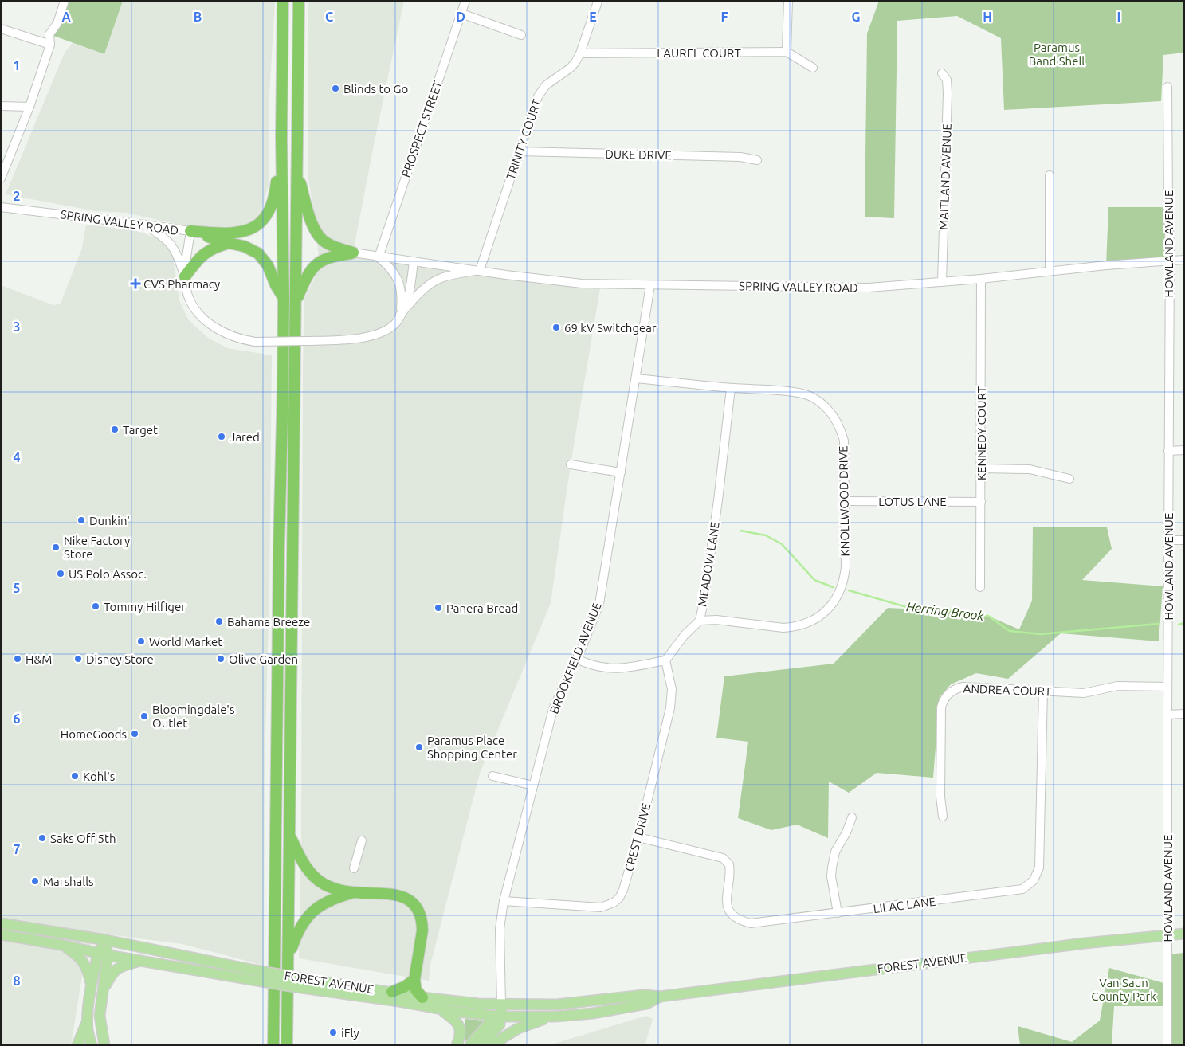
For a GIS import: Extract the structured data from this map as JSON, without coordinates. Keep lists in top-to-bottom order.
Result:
{
  "streets": {
    "main road": ["FOREST AVENUE"],
    "street": [
      "LAUREL COURT",
      "PROSPECT STREET",
      "TRINITY COURT",
      "DUKE DRIVE",
      "MAITLAND AVENUE",
      "SPRING VALLEY ROAD",
      "HOWLAND AVENUE",
      "KENNEDY COURT",
      "KNOLLWOOD DRIVE",
      "LOTUS LANE",
      "MEADOW LANE",
      "BROOKFIELD AVENUE",
      "ANDREA COURT",
      "CREST DRIVE",
      "LILAC LANE"
    ]
  },
  "crossings": [
    ["LAUREL COURT", "TRINITY COURT"],
    ["PROSPECT STREET", "SPRING VALLEY ROAD"],
    ["TRINITY COURT", "DUKE DRIVE"],
    ["TRINITY COURT", "SPRING VALLEY ROAD"],
    ["MAITLAND AVENUE", "SPRING VALLEY ROAD"],
    ["SPRING VALLEY ROAD", "HOWLAND AVENUE"],
    ["SPRING VALLEY ROAD", "KENNEDY COURT"],
    ["SPRING VALLEY ROAD", "BROOKFIELD AVENUE"],
    ["HOWLAND AVENUE", "ANDREA COURT"],
    ["HOWLAND AVENUE", "FOREST AVENUE"],
    ["KENNEDY COURT", "LOTUS LANE"],
    ["KNOLLWOOD DRIVE", "LOTUS LANE"],
    ["KNOLLWOOD DRIVE", "MEADOW LANE"],
    ["KNOLLWOOD DRIVE", "BROOKFIELD AVENUE"],
    ["MEADOW LANE", "CREST DRIVE"],
    ["BROOKFIELD AVENUE", "CREST DRIVE"],
    ["BROOKFIELD AVENUE", "FOREST AVENUE"],
    ["ANDREA COURT", "LILAC LANE"],
    ["CREST DRIVE", "LILAC LANE"]
  ],
  "water": ["Herring Brook"],
  "parks": ["Paramus Band Shell", "Van Saun County Park"],
  "places": {
    "other": [
      "Blinds to Go",
      "69 kV Switchgear",
      "Target",
      "Jared",
      "Dunkin'",
      "Nike Factory Store",
      "US Polo Assoc.",
      "Tommy Hilfiger",
      "Panera Bread",
      "Bahama Breeze",
      "World Market",
      "H&M",
      "Disney Store",
      "Olive Garden",
      "Bloomingdale's Outlet",
      "HomeGoods",
      "Paramus Place Shopping Center",
      "Kohl's",
      "Saks Off 5th",
      "Marshalls",
      "iFly"
    ],
    "health": ["CVS Pharmacy"]
  },
  "grid": {
    "columns": [
      "A",
      "B",
      "C",
      "D",
      "E",
      "F",
      "G",
      "H",
      "I"
    ],
    "rows": [
      "1",
      "2",
      "3",
      "4",
      "5",
      "6",
      "7",
      "8"
    ]
  }
}
